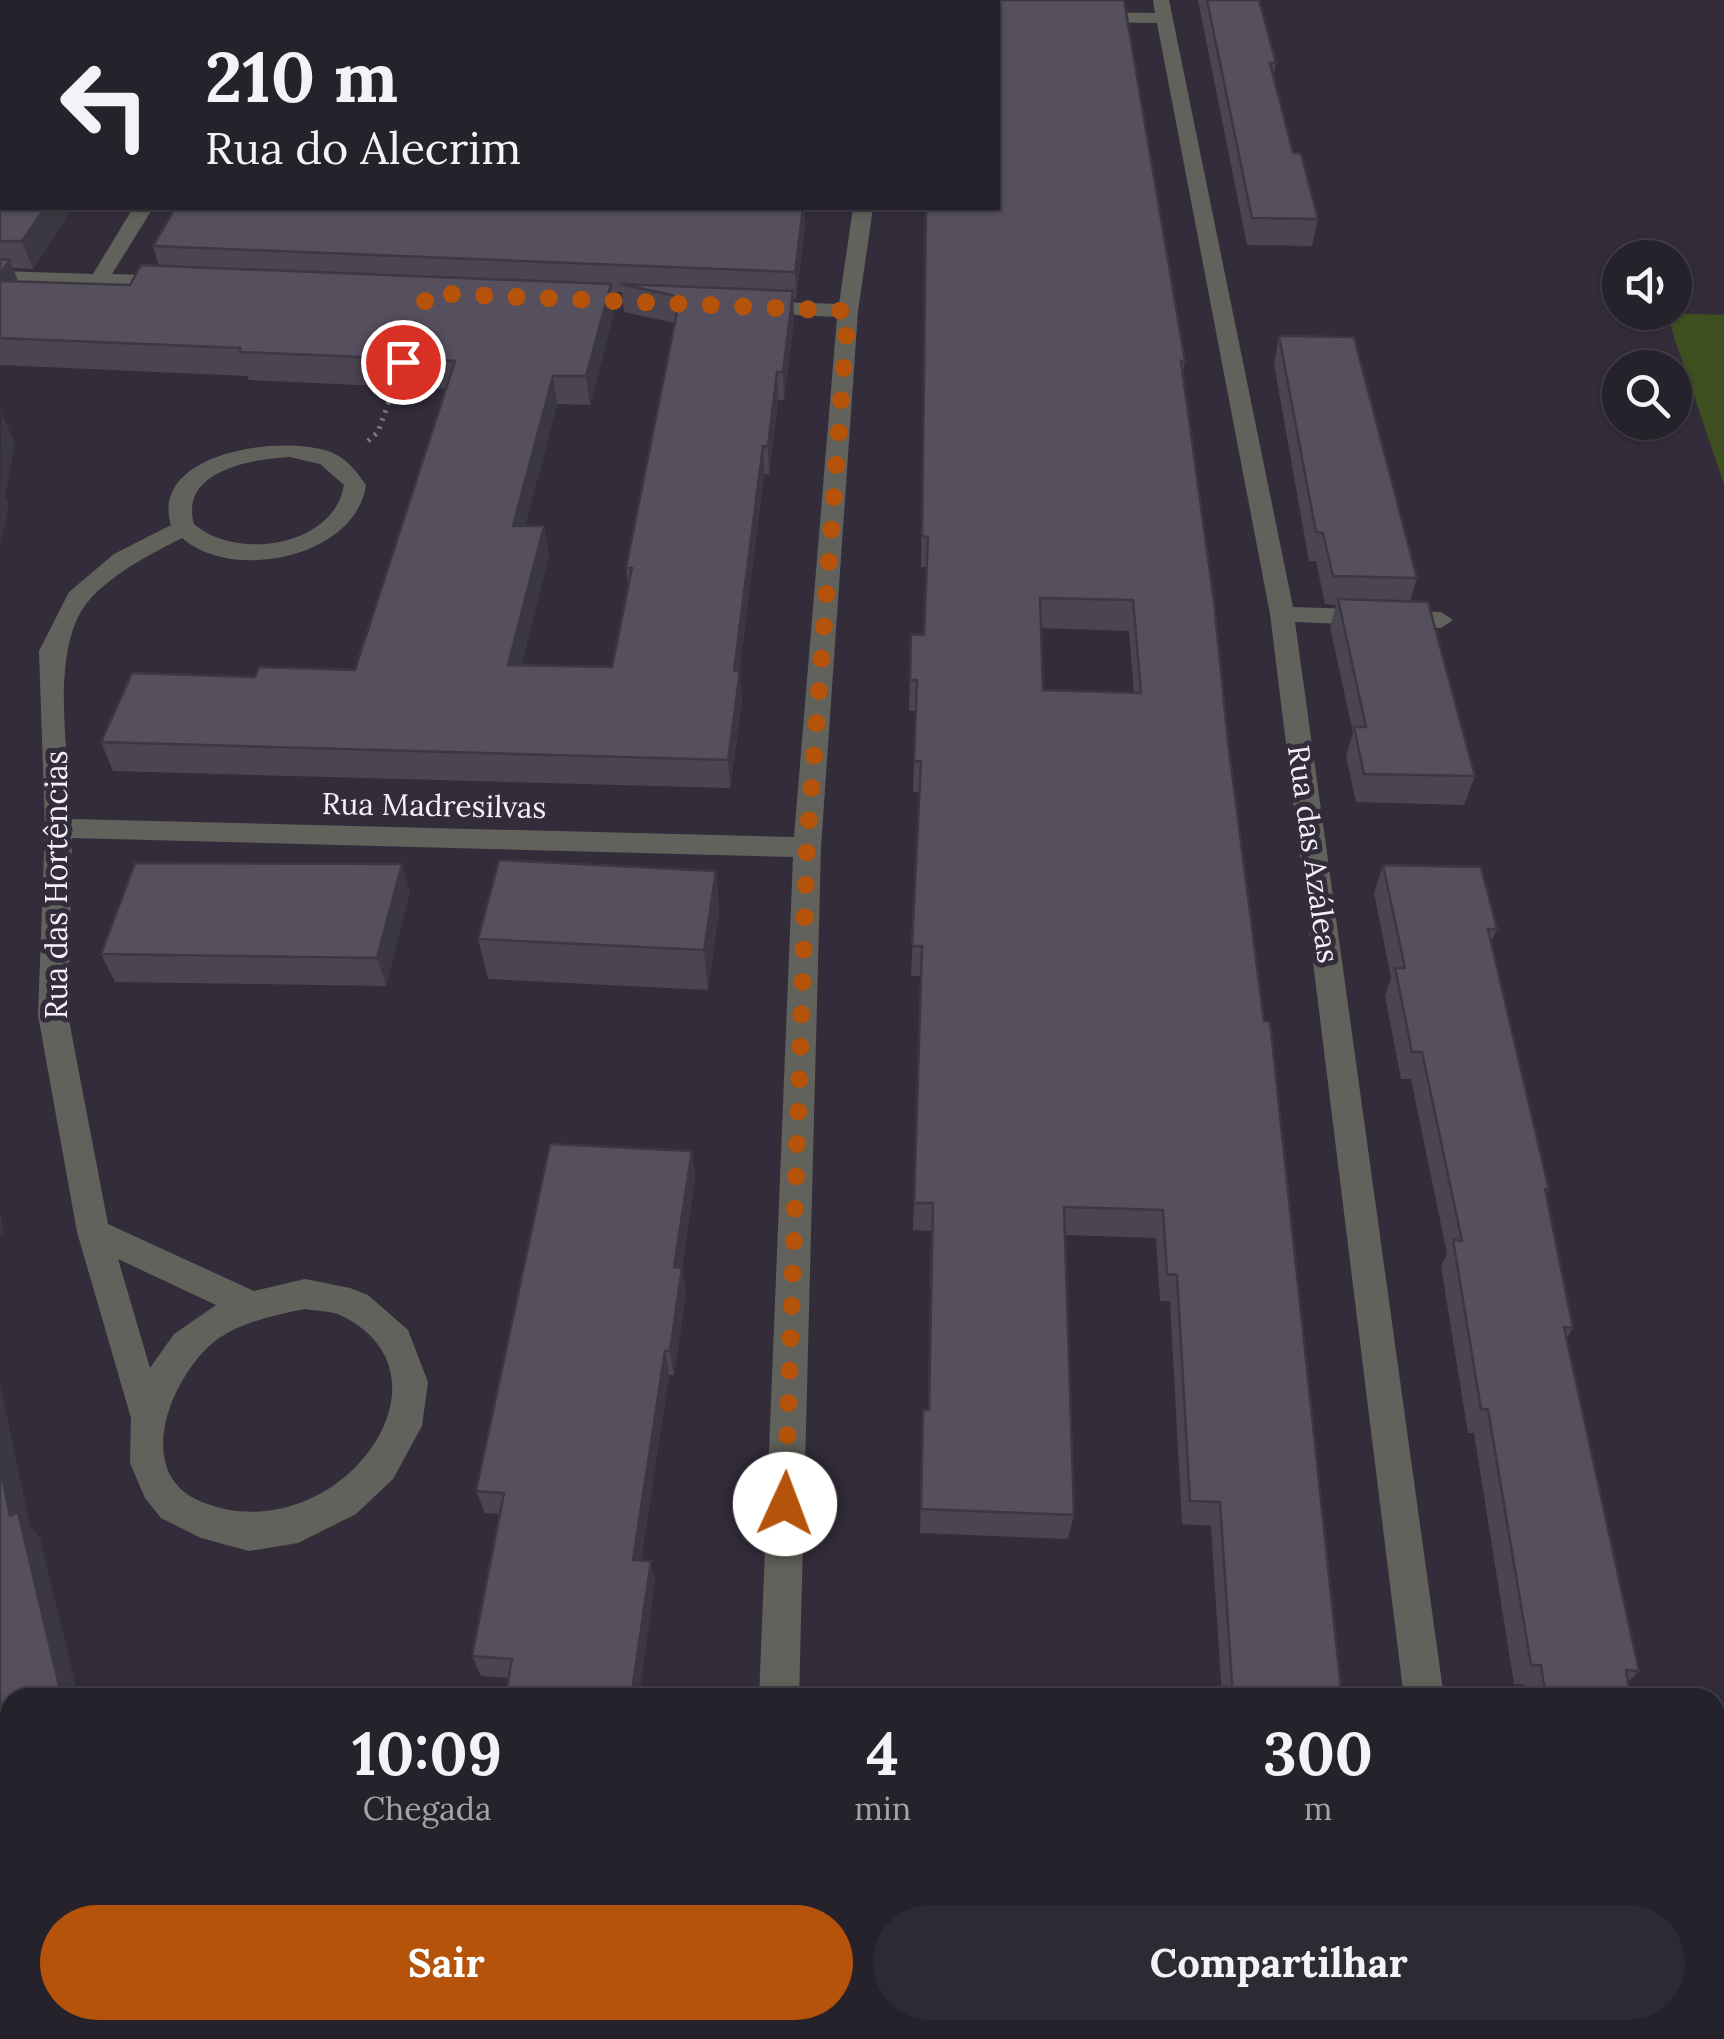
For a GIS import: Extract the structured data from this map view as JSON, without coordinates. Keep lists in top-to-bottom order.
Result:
{
  "streets": {
    "street": ["Rua Madresilvas", "Rua das Azáleas", "Rua das Hortências"]
  },
  "crossings": [
    ["Rua Madresilvas", "Rua das Hortências"]
  ],
  "page": {
    "turn": ["210 m", "Rua do Alecrim"],
    "eta": [
      "10:09",
      "Chegada",
      "4",
      "min",
      "300",
      "m"
    ],
    "buttons": ["Sair", "Compartilhar"]
  }
}
